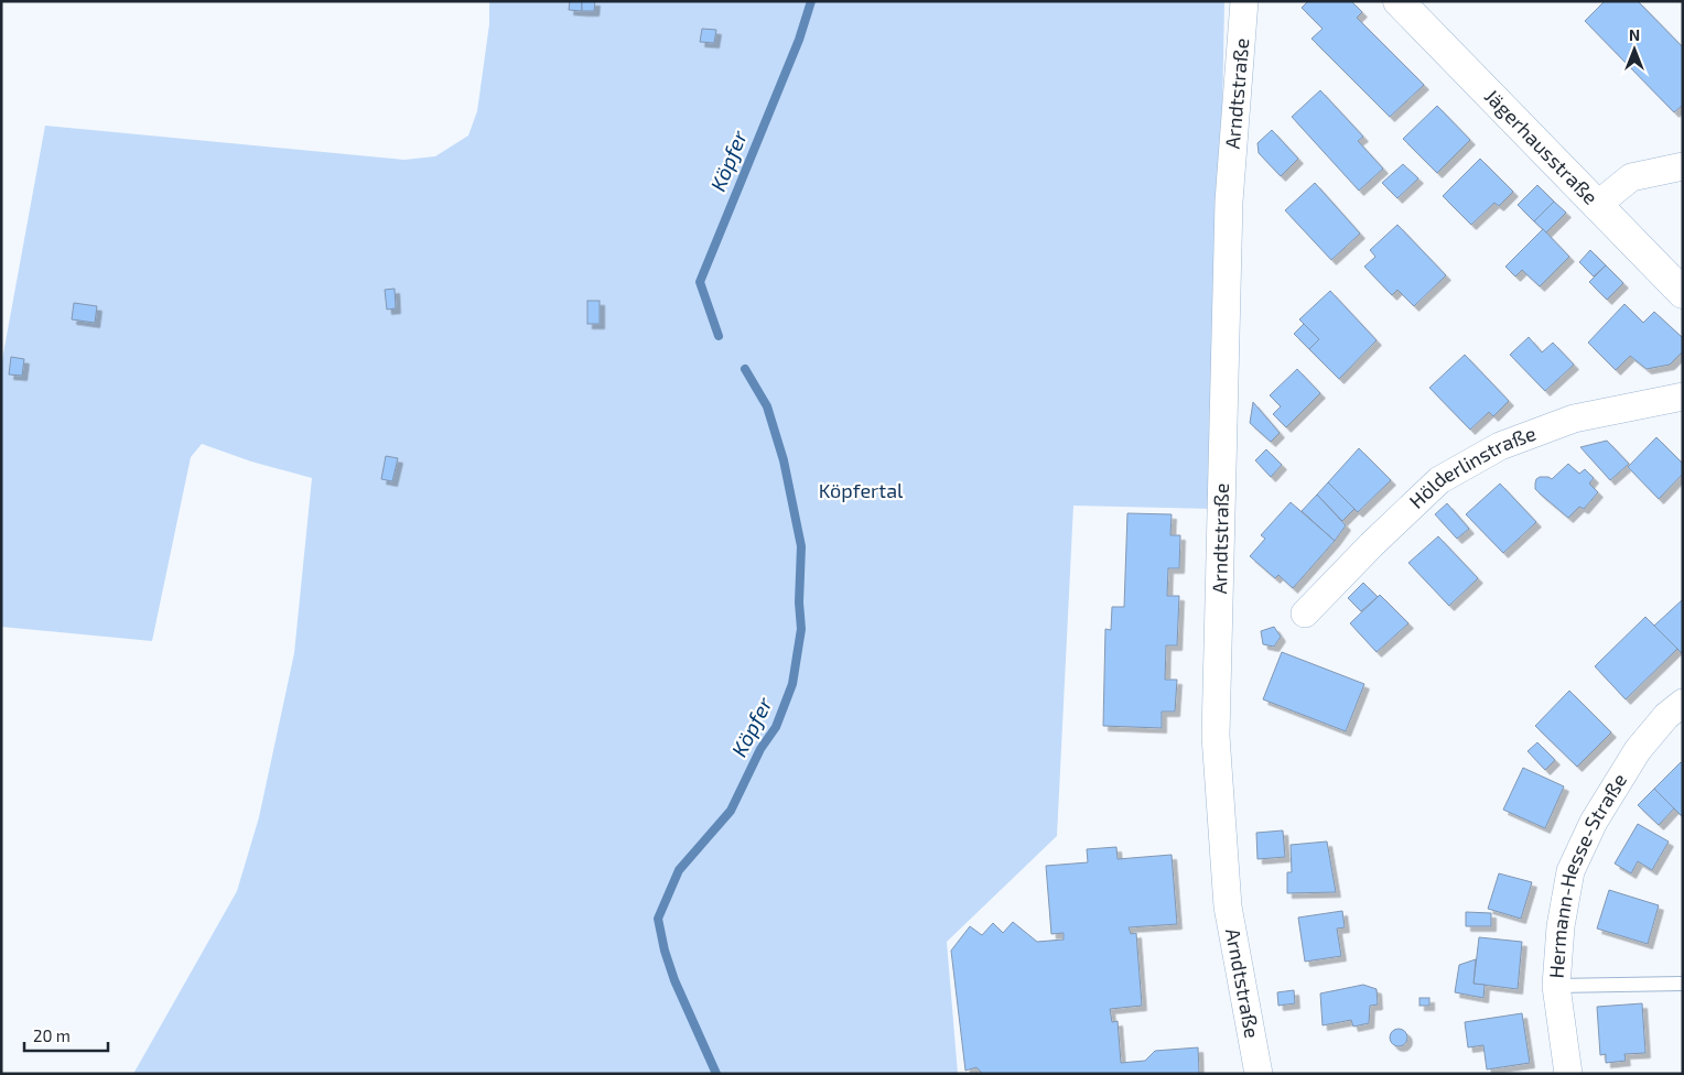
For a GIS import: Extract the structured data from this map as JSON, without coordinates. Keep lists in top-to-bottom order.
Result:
{
  "streets": {
    "street": [
      "Arndtstraße",
      "Jägerhausstraße",
      "Hölderlinstraße",
      "Hermann-Hesse-Straße"
    ]
  },
  "water": ["Köpfer"],
  "parks": ["Köpfertal"],
  "scale_bar": "20 m",
  "north": "top"
}
